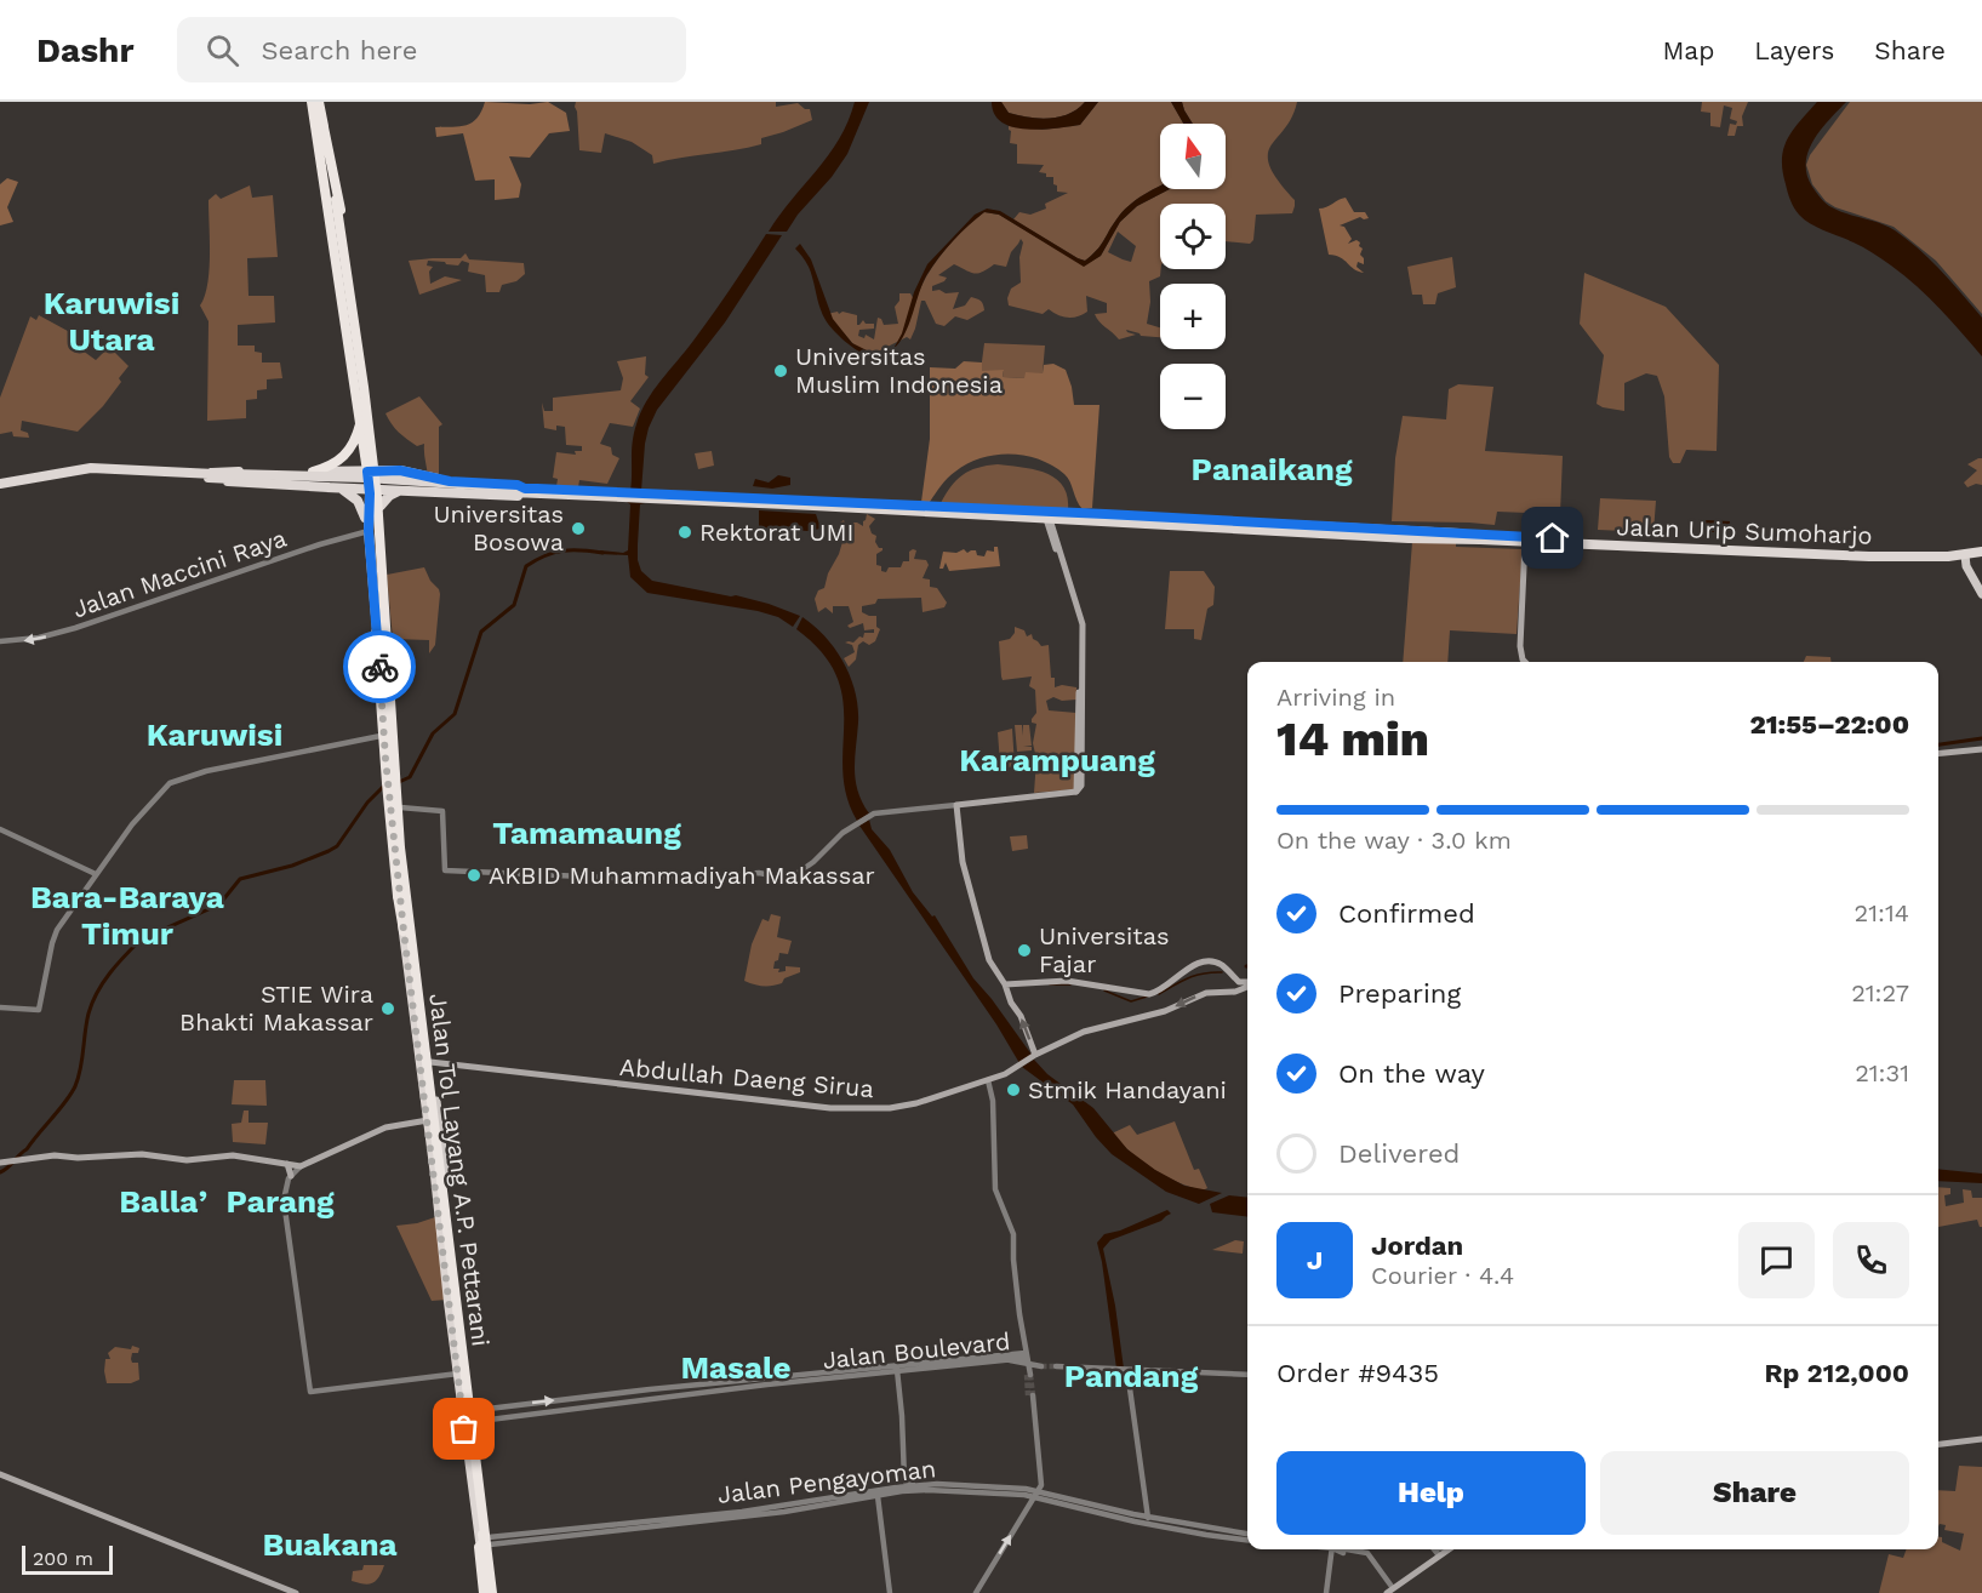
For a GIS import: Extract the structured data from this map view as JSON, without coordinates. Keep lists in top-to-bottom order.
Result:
{
  "streets": {
    "highway": ["Jalan Urip Sumoharjo", "Jalan Tol Layang A.P. Pettarani"],
    "main road": ["Abdullah Daeng Sirua"],
    "street": ["Jalan Maccini Raya", "Jalan Boulevard", "Jalan Pengayoman"]
  },
  "crossings": [
    ["Jalan Tol Layang A.P. Pettarani", "Jalan Pengayoman"]
  ],
  "one_way": ["Jalan Maccini Raya"],
  "districts": [
    "Karuwisi Utara",
    "Panaikang",
    "Karuwisi",
    "Karampuang",
    "Tamamaung",
    "Bara-Baraya Timur",
    "Ballaʼ Parang",
    "Masale",
    "Pandang",
    "Buakana"
  ],
  "places": [
    "Universitas Muslim Indonesia",
    "Universitas Bosowa",
    "Rektorat UMI",
    "AKBID Muhammadiyah Makassar",
    "Universitas Fajar",
    "STIE Wira Bhakti Makassar",
    "Stmik Handayani"
  ],
  "scale_bar": "200 m",
  "north": "top",
  "page": {
    "header": "Dashr",
    "search": "Search here",
    "nav": ["Map", "Layers", "Share"],
    "map_buttons": ["+", "−"],
    "heading": ["14 min", "Arriving in", "21:55–22:00"],
    "panel": [
      "Jordan",
      "Courier · 4.4",
      "Order #9435",
      "Rp 212,000"
    ],
    "bar": "On the way · 3.0 km",
    "list": [
      ["Confirmed", "21:14"],
      ["Preparing", "21:27"],
      ["On the way", "21:31"],
      "Delivered"
    ],
    "round": "J",
    "buttons": ["Help", "Share"],
    "scale": "200 m"
  }
}
